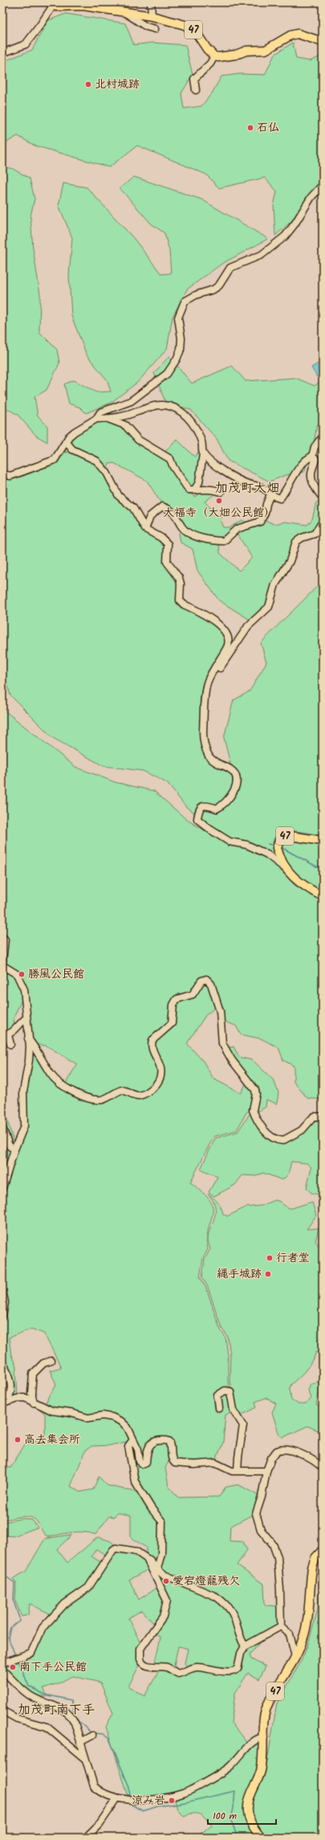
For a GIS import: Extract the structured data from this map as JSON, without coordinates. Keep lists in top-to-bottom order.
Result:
{
  "streets": {
    "main road": ["47"]
  },
  "districts": ["加茂町大畑", "加茂町南下手"],
  "places": [
    "北村城跡",
    "石仏",
    "大福寺（大畑公民館）",
    "勝風公民館",
    "行者堂",
    "縄手城跡",
    "高去集会所",
    "愛宕燈籠残欠",
    "南下手公民館",
    "涼み岩"
  ],
  "scale_bar": "100 m"
}
